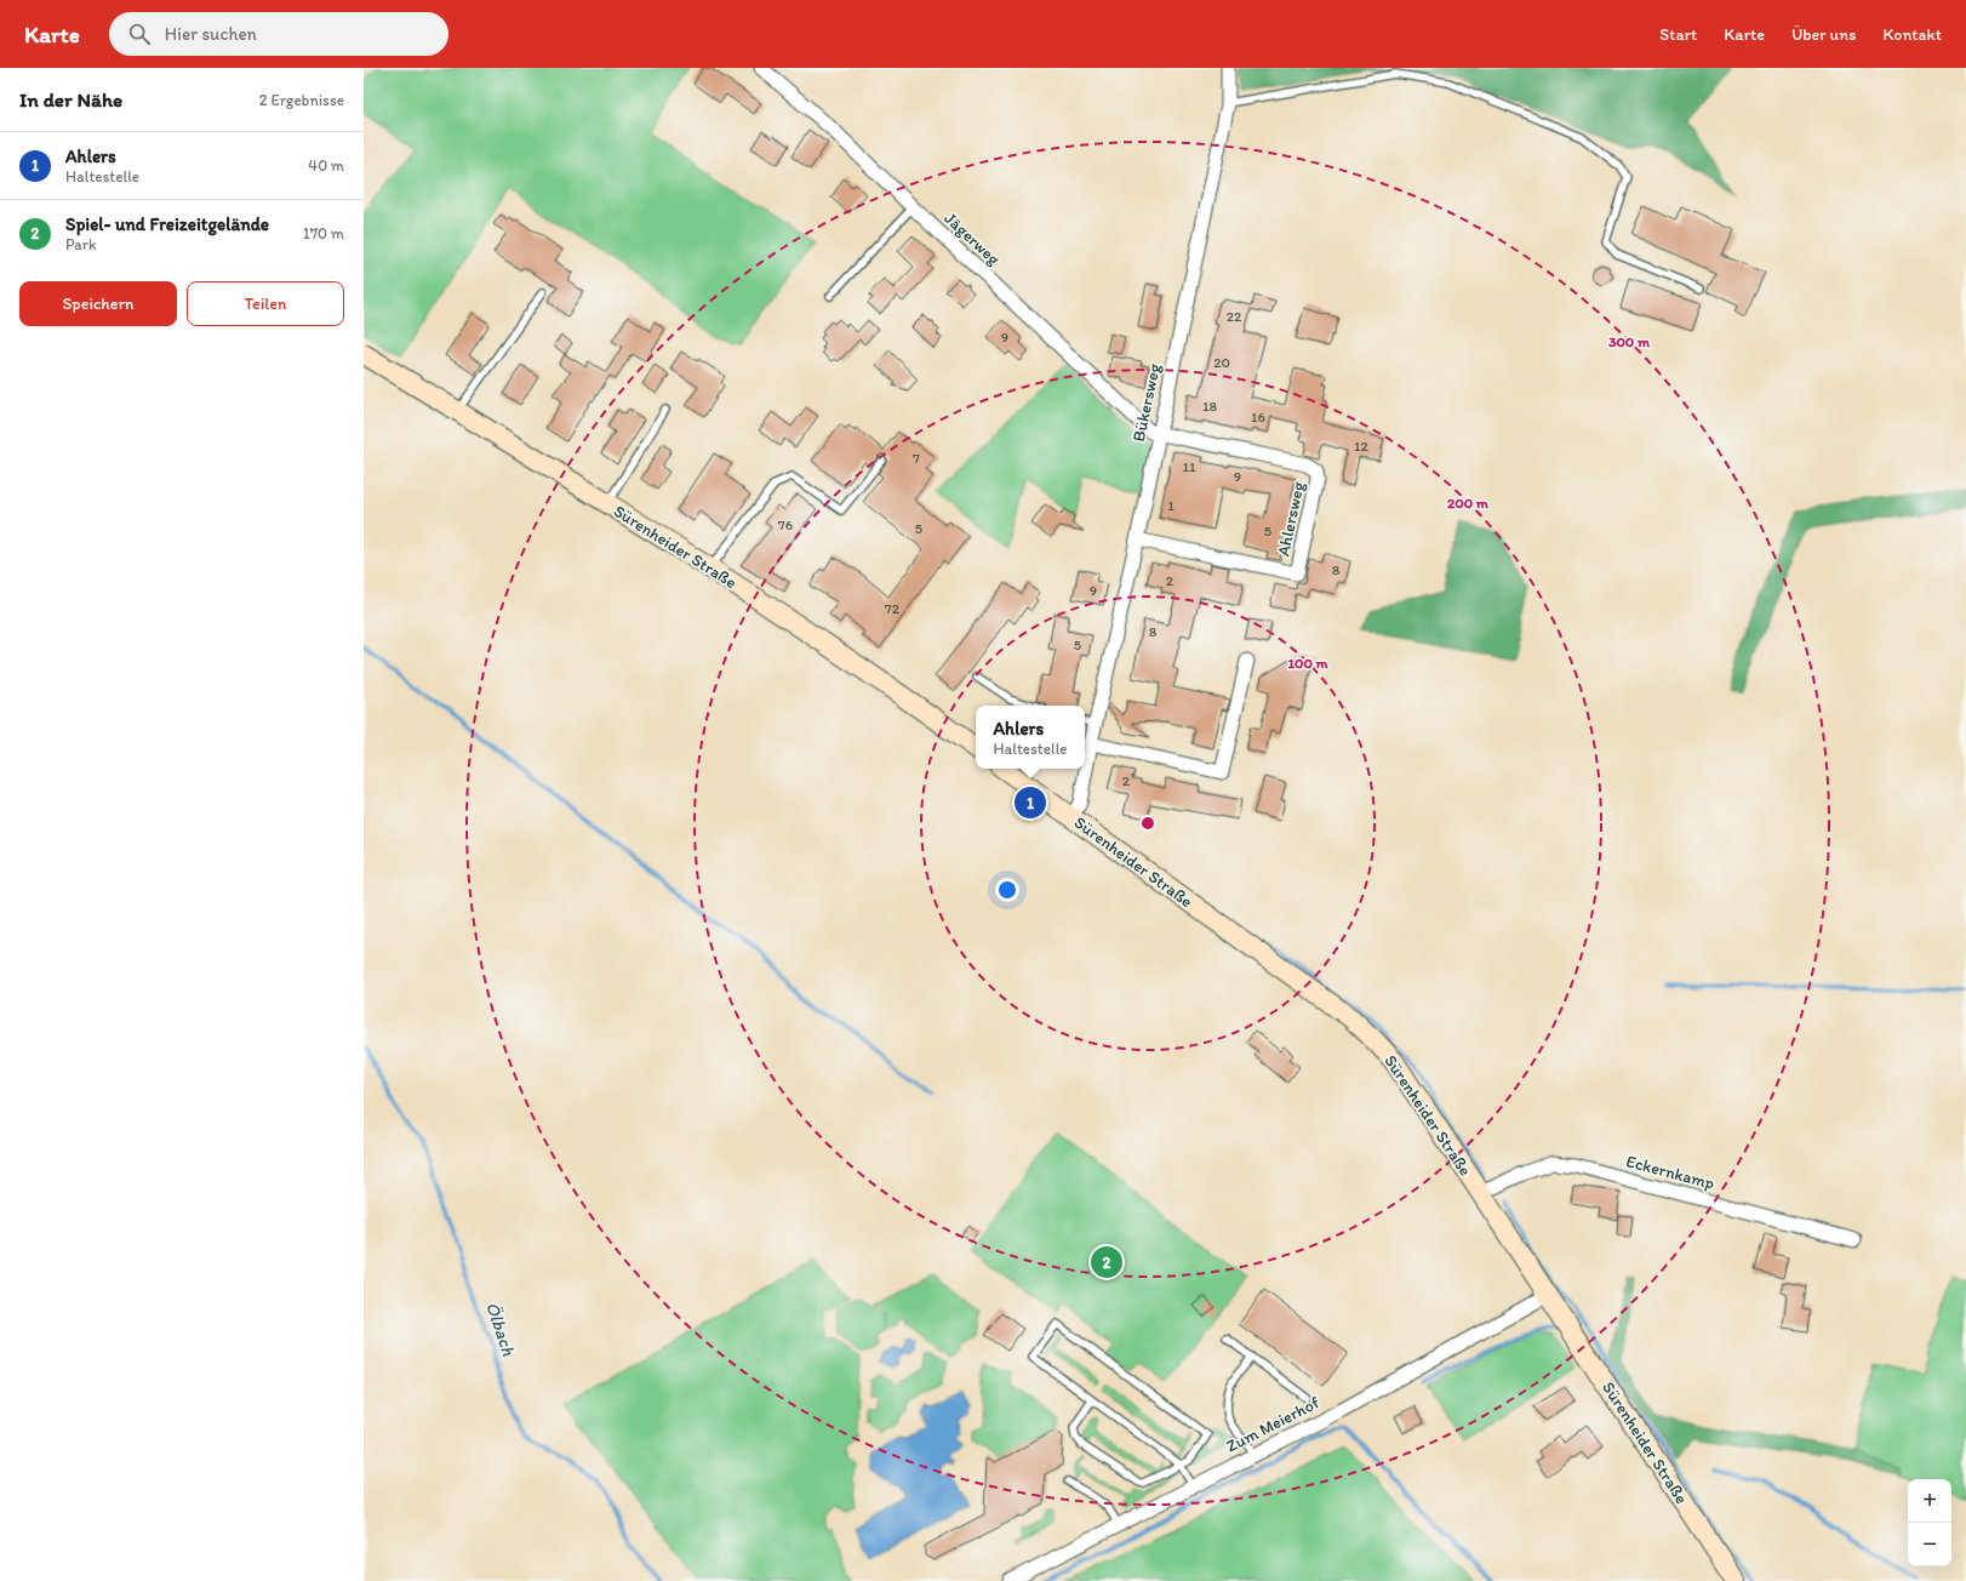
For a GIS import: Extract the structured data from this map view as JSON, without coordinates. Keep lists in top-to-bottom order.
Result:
{
  "streets": {
    "main road": ["Sürenheider Straße"],
    "street": [
      "Jägerweg",
      "Bükersweg",
      "Ahlersweg",
      "Eckernkamp",
      "Zum Meierhof"
    ]
  },
  "crossings": [
    ["Jägerweg", "Bükersweg"],
    ["Jägerweg", "Ahlersweg"],
    ["Bükersweg", "Ahlersweg"],
    ["Bükersweg", "Sürenheider Straße"],
    ["Sürenheider Straße", "Eckernkamp"],
    ["Sürenheider Straße", "Zum Meierhof"]
  ],
  "water": ["Ölbach"],
  "house_numbers": [
    "22",
    "9",
    "20",
    "18",
    "16",
    "12",
    "7",
    "11",
    "9",
    "1",
    "76",
    "5",
    "5",
    "8",
    "2",
    "9",
    "72",
    "8",
    "5",
    "2"
  ],
  "page": {
    "header": "Karte",
    "search": "Hier suchen",
    "nav": [
      "Start",
      "Karte",
      "Über uns",
      "Kontakt"
    ],
    "heading": ["In der Nähe", "2 Ergebnisse"],
    "list": [
      {
        "mark": "1",
        "name": "Ahlers",
        "note": "Haltestelle",
        "value": "40 m"
      },
      {
        "mark": "2",
        "name": "Spiel- und Freizeitgelände",
        "note": "Park",
        "value": "170 m"
      }
    ],
    "buttons": ["Speichern", "Teilen"],
    "popup": ["Ahlers", "Haltestelle"],
    "pins": ["1", "2"],
    "map_buttons": ["+", "−"]
  },
  "rings": ["300 m", "200 m", "100 m"]
}
